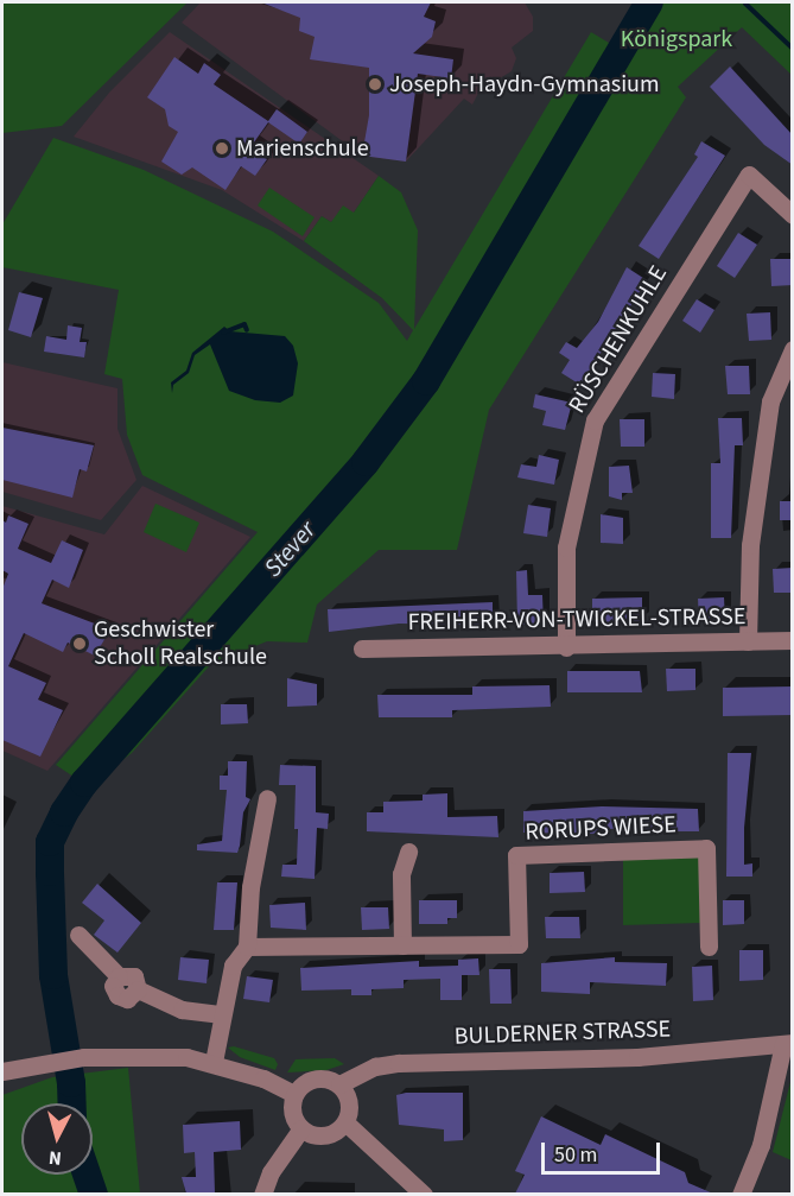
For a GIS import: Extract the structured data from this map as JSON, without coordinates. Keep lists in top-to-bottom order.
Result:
{
  "streets": {
    "street": [
      "RÜSCHENKUHLE",
      "FREIHERR-VON-TWICKEL-STRASSE",
      "RORUPS WIESE",
      "BULDERNER STRASSE"
    ]
  },
  "crossings": [
    ["RÜSCHENKUHLE", "FREIHERR-VON-TWICKEL-STRASSE"]
  ],
  "water": ["Stever"],
  "parks": ["Königspark"],
  "places": ["Joseph-Haydn-Gymnasium", "Marienschule", "Geschwister Scholl Realschule"],
  "scale_bar": "50 m",
  "north": "bottom"
}
